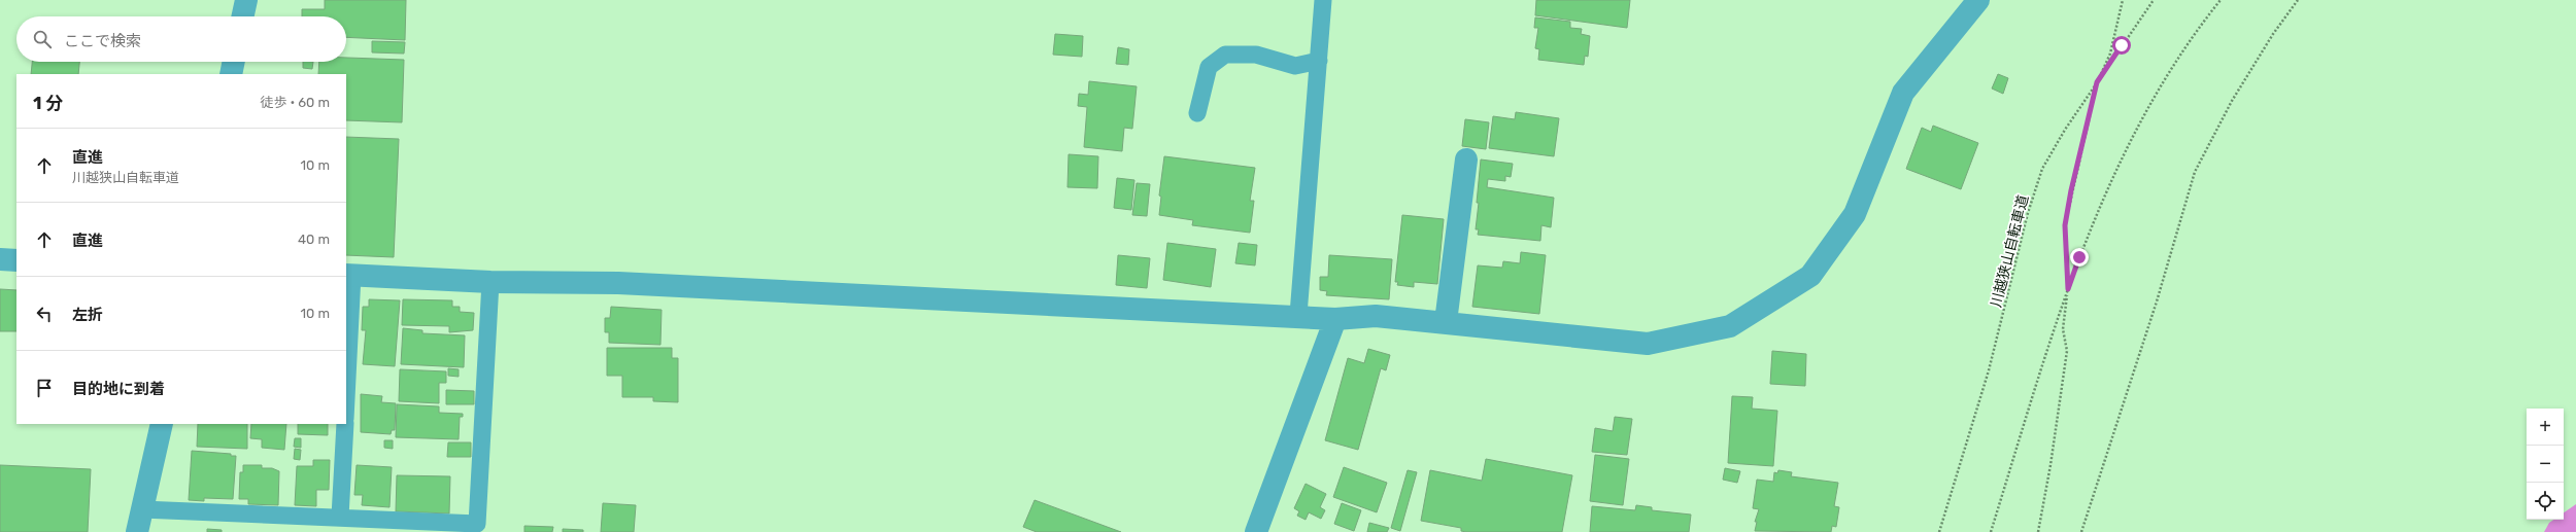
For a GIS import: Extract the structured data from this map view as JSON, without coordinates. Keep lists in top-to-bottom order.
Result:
{
  "streets": {
    "path": ["川越狭山自転車道"]
  },
  "page": {
    "search": "ここで検索",
    "heading": ["1 分", "徒歩 · 60 m"],
    "list": [
      ["直進", "川越狭山自転車道", "10 m"],
      ["直進", "40 m"],
      ["左折", "10 m"],
      "目的地に到着"
    ],
    "map_buttons": ["+", "−"]
  }
}
